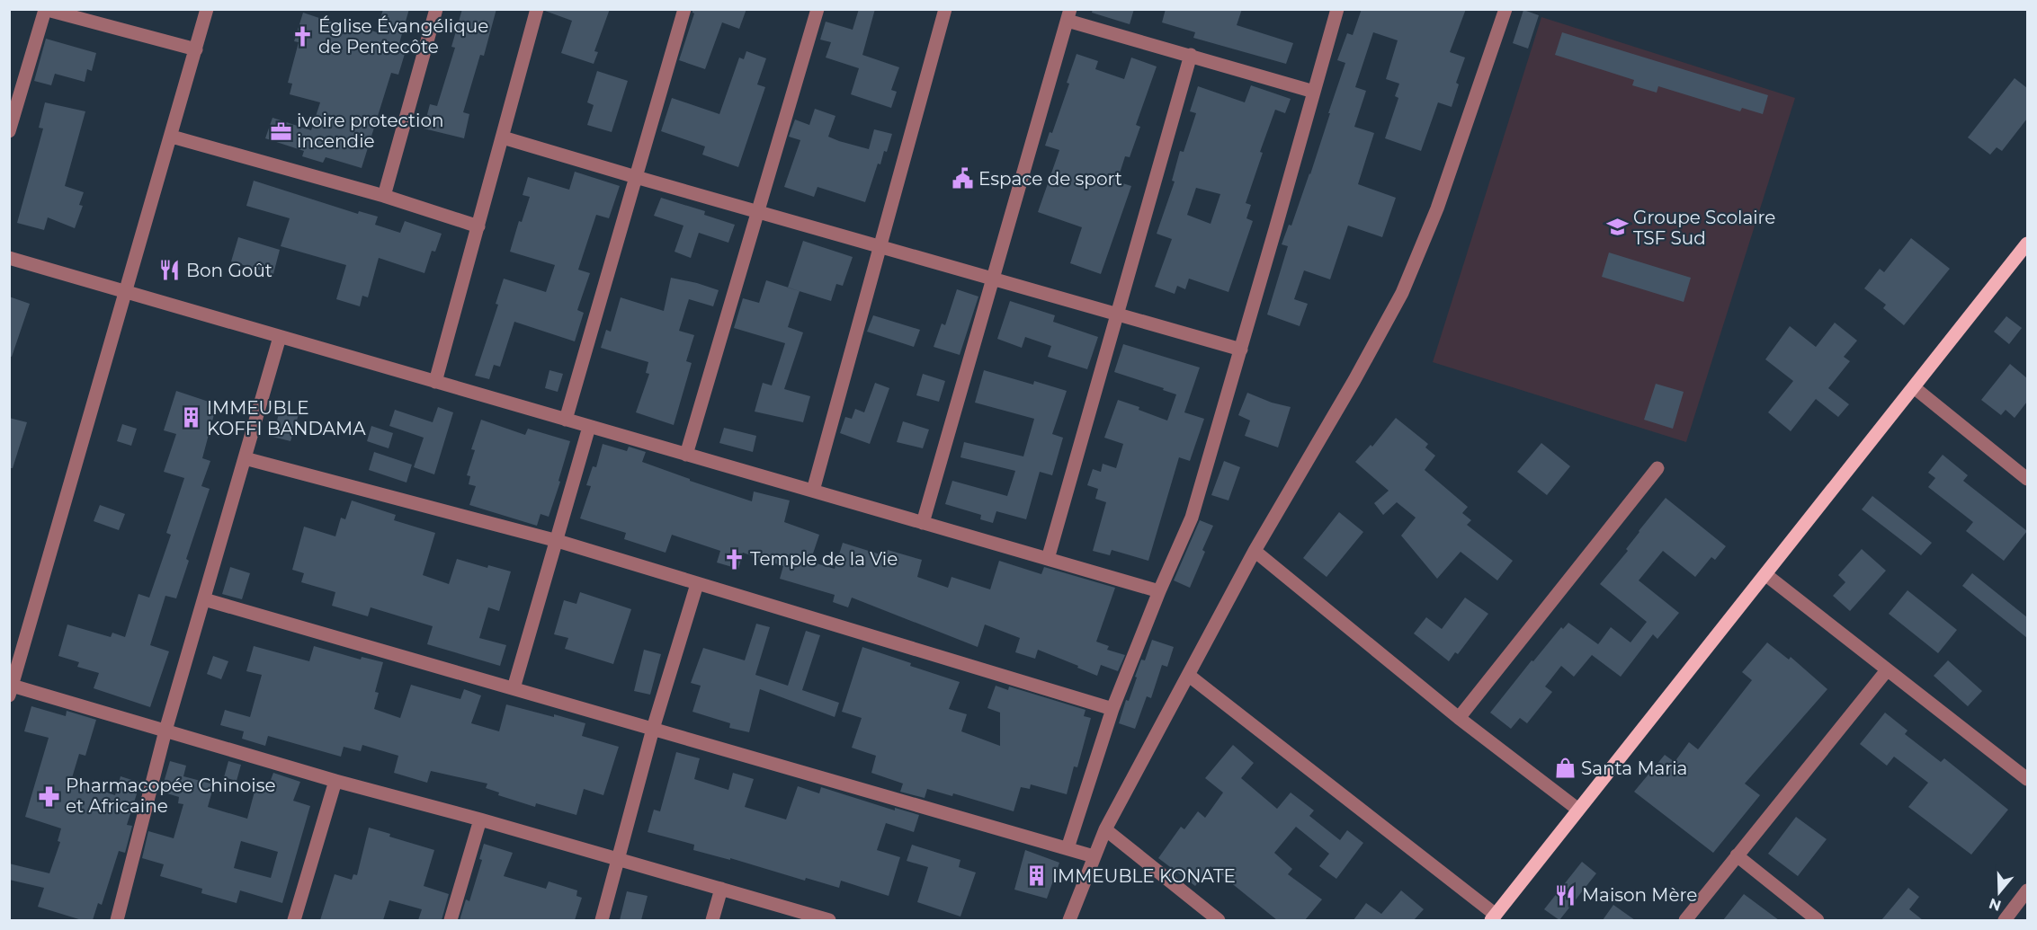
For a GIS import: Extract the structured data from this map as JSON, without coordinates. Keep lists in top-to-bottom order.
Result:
{
  "places": {
    "church": ["Église Évangélique de Pentecôte", "Temple de la Vie"],
    "office": ["ivoire protection incendie"],
    "public building": ["Espace de sport"],
    "school or university": ["Groupe Scolaire TSF Sud"],
    "restaurant": ["Bon Goût", "Maison Mère"],
    "building": ["IMMEUBLE KOFFI BANDAMA", "IMMEUBLE KONATE"],
    "shop": ["Santa Maria"],
    "pharmacy": ["Pharmacopée Chinoise et Africaine"]
  },
  "north": "bottom"
}
